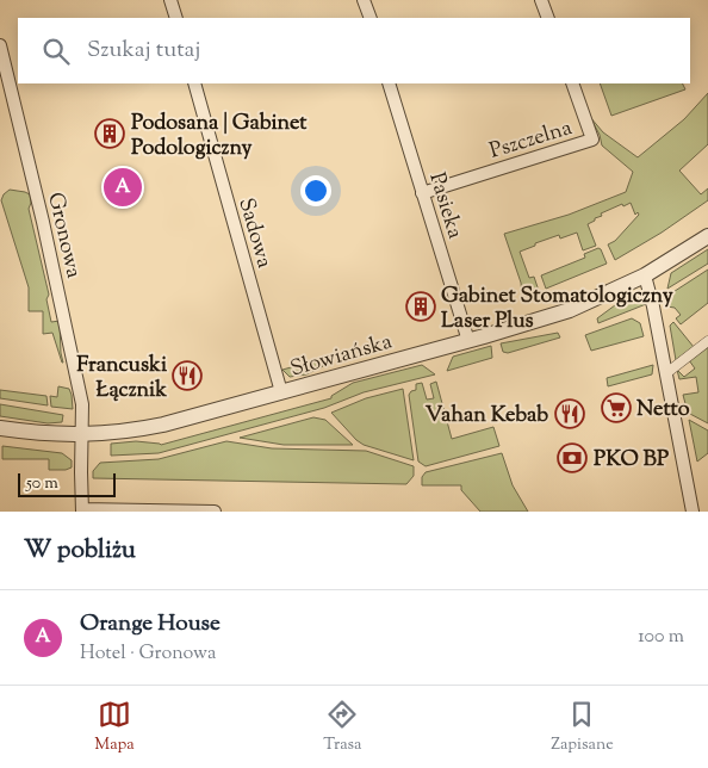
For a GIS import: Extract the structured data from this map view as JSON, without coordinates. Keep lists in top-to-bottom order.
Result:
{
  "streets": {
    "street": [
      "Pszczelna",
      "Pasieka",
      "Sadowa",
      "Gronowa",
      "Słowiańska"
    ]
  },
  "crossings": [
    ["Pszczelna", "Pasieka"],
    ["Pasieka", "Słowiańska"],
    ["Sadowa", "Słowiańska"],
    ["Gronowa", "Słowiańska"]
  ],
  "places": {
    "building": ["Podosana | Gabinet Podologiczny", "Gabinet Stomatologiczny Laser Plus"],
    "restaurant": ["Francuski Łącznik", "Vahan Kebab"],
    "supermarket": ["Netto"],
    "bank": ["PKO BP"]
  },
  "scale_bar": "50 m",
  "page": {
    "search": "Szukaj tutaj",
    "pins": "A",
    "scale": "50 m",
    "heading": "W pobliżu",
    "list": [
      {
        "mark": "A",
        "name": "Orange House",
        "note": "Hotel · Gronowa",
        "value": "100 m"
      }
    ],
    "nav": ["Mapa", "Trasa", "Zapisane"]
  }
}
